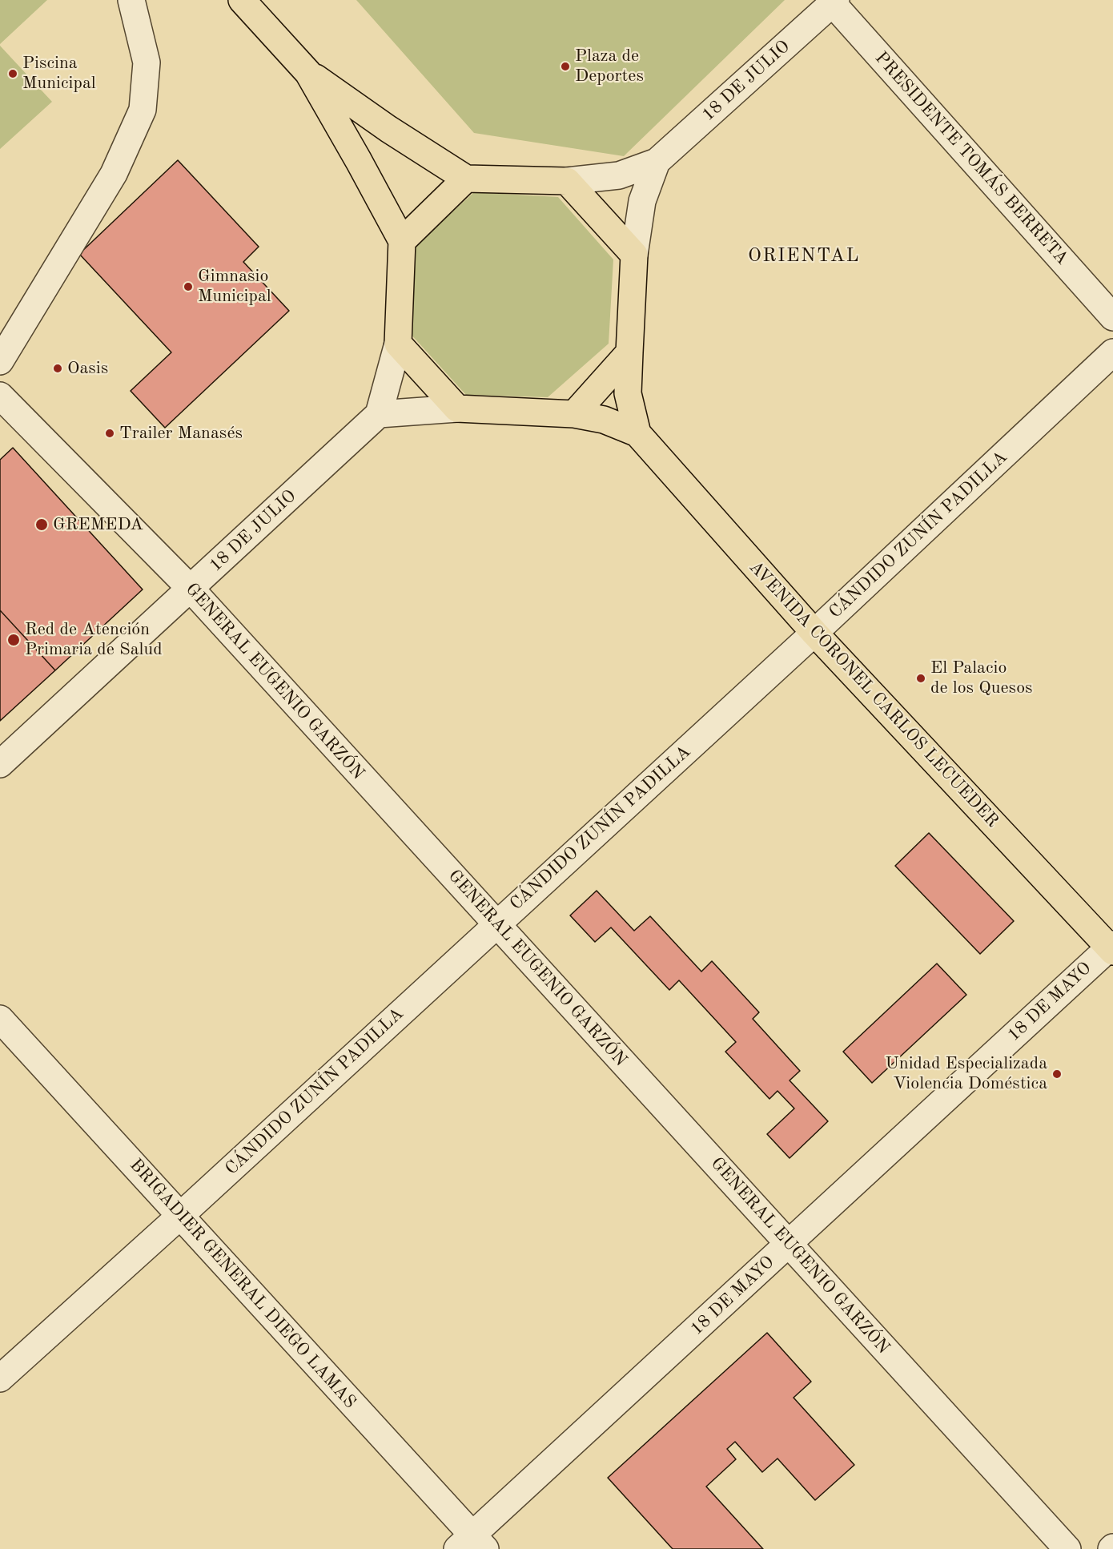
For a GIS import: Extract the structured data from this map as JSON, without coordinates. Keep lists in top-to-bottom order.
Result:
{
  "streets": {
    "main road": ["AVENIDA CORONEL CARLOS LECUEDER"],
    "street": [
      "18 DE JULIO",
      "PRESIDENTE TOMÁS BERRETA",
      "CÁNDIDO ZUNÍN PADILLA",
      "GENERAL EUGENIO GARZÓN",
      "18 DE MAYO",
      "BRIGADIER GENERAL DIEGO LAMAS"
    ]
  },
  "crossings": [
    ["18 DE JULIO", "PRESIDENTE TOMÁS BERRETA"],
    ["18 DE JULIO", "GENERAL EUGENIO GARZÓN"],
    ["18 DE JULIO", "AVENIDA CORONEL CARLOS LECUEDER"],
    ["CÁNDIDO ZUNÍN PADILLA", "GENERAL EUGENIO GARZÓN"],
    ["CÁNDIDO ZUNÍN PADILLA", "AVENIDA CORONEL CARLOS LECUEDER"],
    ["CÁNDIDO ZUNÍN PADILLA", "BRIGADIER GENERAL DIEGO LAMAS"],
    ["GENERAL EUGENIO GARZÓN", "18 DE MAYO"],
    ["AVENIDA CORONEL CARLOS LECUEDER", "18 DE MAYO"],
    ["18 DE MAYO", "BRIGADIER GENERAL DIEGO LAMAS"]
  ],
  "districts": ["ORIENTAL"],
  "places": [
    "Plaza de Deportes",
    "Piscina Municipal",
    "Gimnasio Municipal",
    "Oasis",
    "Trailer Manasés",
    "GREMEDA",
    "Red de Atención Primaria de Salud",
    "El Palacio de los Quesos",
    "Unidad Especializada Violencia Doméstica"
  ]
}
